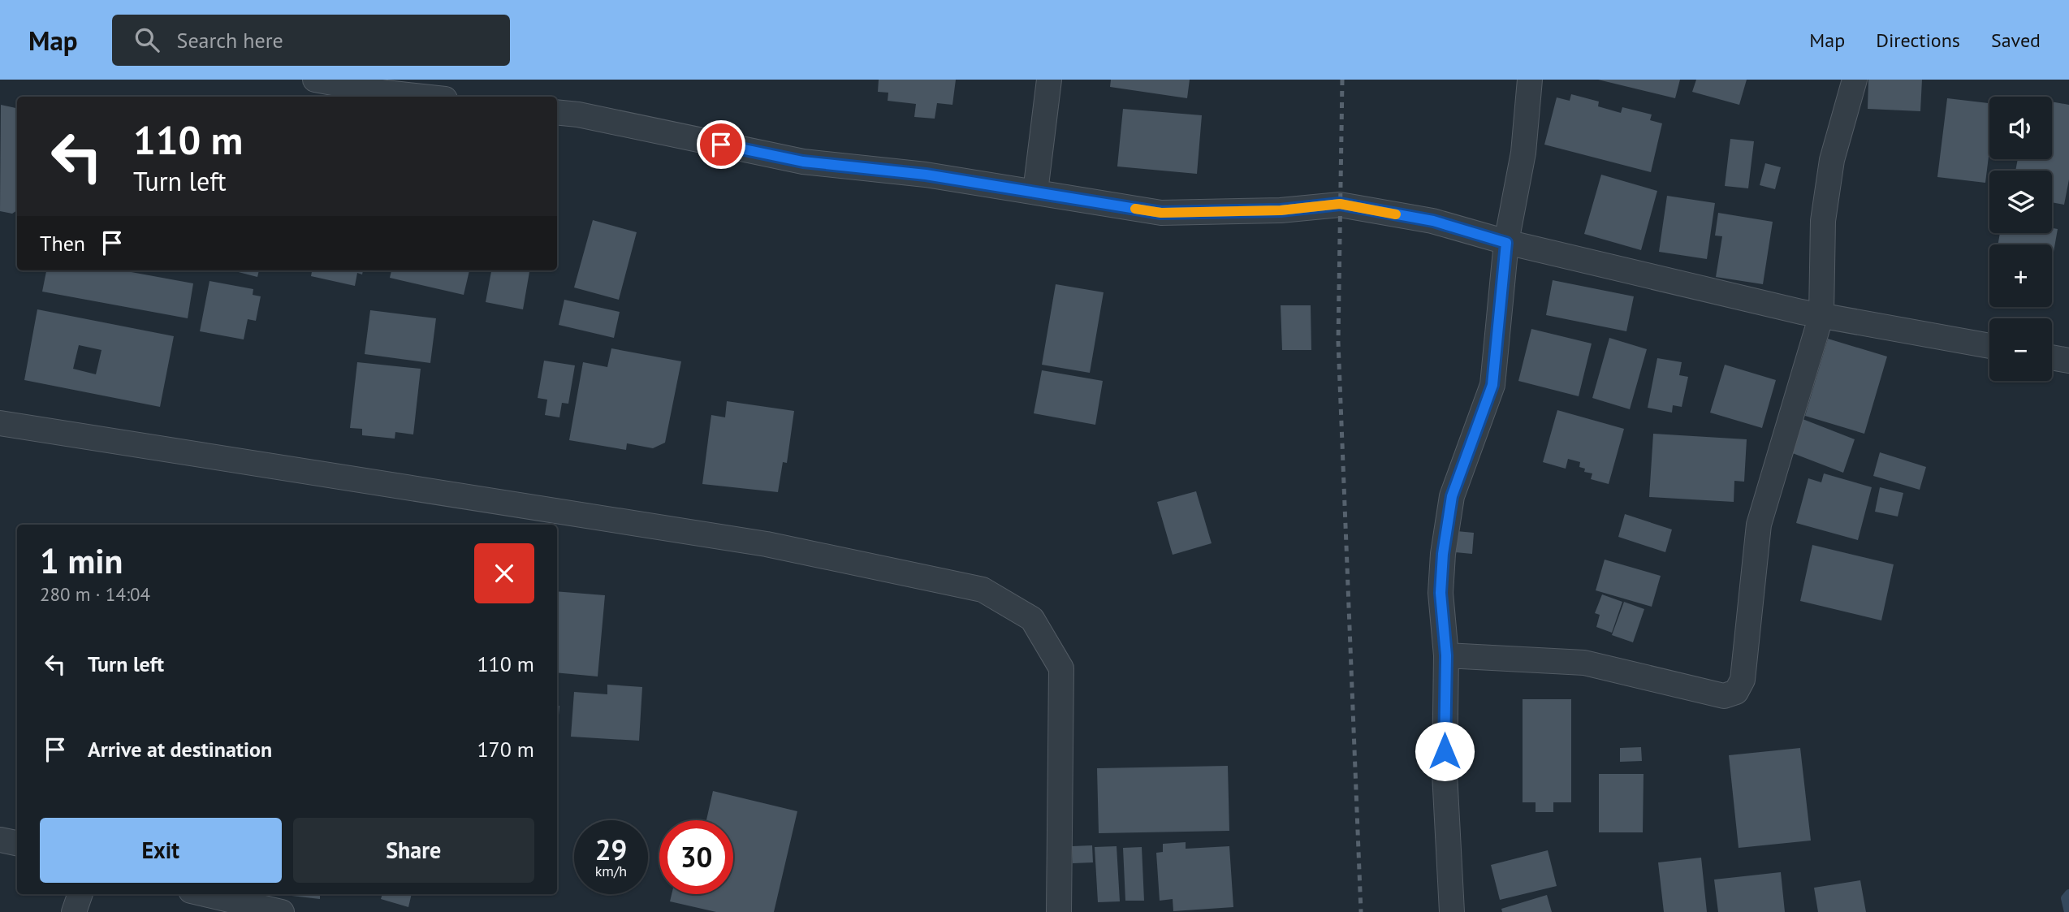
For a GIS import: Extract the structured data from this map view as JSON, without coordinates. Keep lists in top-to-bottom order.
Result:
{
  "page": {
    "header": "Map",
    "search": "Search here",
    "nav": ["Map", "Directions", "Saved"],
    "map_buttons": ["+", "−"],
    "turn": ["110 m", "Turn left"],
    "then": "Then",
    "heading": ["1 min", "280 m · 14:04"],
    "list": [
      {
        "name": "Turn left",
        "value": "110 m"
      },
      {
        "name": "Arrive at destination",
        "value": "170 m"
      }
    ],
    "buttons": ["Exit", "Share"],
    "speed": "29 km/h",
    "limit": "30"
  }
}
